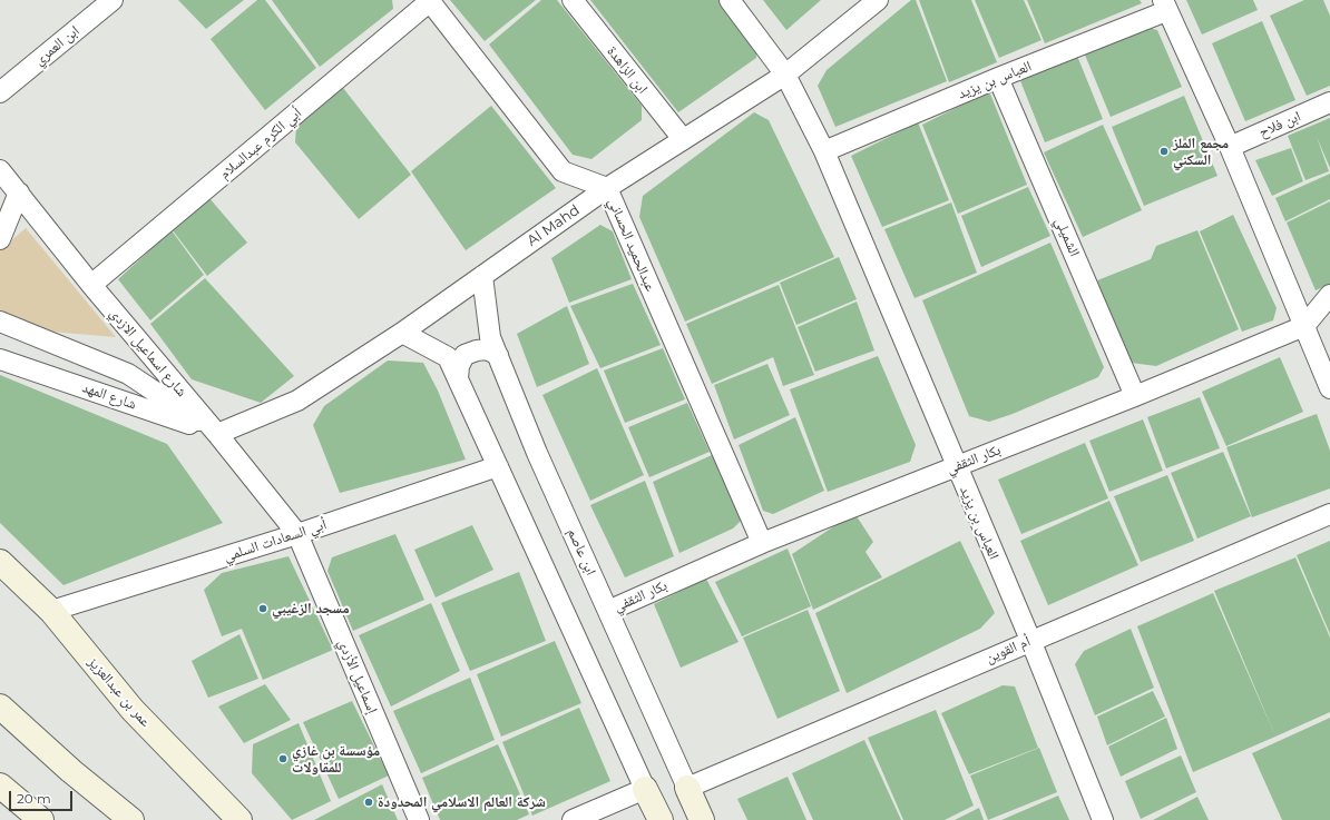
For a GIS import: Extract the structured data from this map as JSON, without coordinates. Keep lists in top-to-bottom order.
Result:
{
  "streets": {
    "street": [
      "ابن العمري",
      "ابن الزاهدة",
      "العباس بن يزيد",
      "ابن فلاح",
      "أبي الكرم عبدالسلام",
      "Al Mahd",
      "الشميلي",
      "عبدالحميد الحساني",
      "شارع اسماعيل الازدي",
      "شارع المهد",
      "بكار الثقفي",
      "أبي السعادات السلمي",
      "ابن عاصم",
      "أم القوين",
      "إسماعيل الأزدي",
      "عمر بن عبدالعزيز"
    ]
  },
  "crossings": [
    ["ابن الزاهدة", "Al Mahd"],
    ["العباس بن يزيد", "Al Mahd"],
    ["العباس بن يزيد", "الشميلي"],
    ["العباس بن يزيد", "بكار الثقفي"],
    ["العباس بن يزيد", "أم القوين"],
    ["أبي الكرم عبدالسلام", "عبدالحميد الحساني"],
    ["أبي الكرم عبدالسلام", "شارع اسماعيل الازدي"],
    ["Al Mahd", "عبدالحميد الحساني"],
    ["Al Mahd", "شارع اسماعيل الازدي"],
    ["Al Mahd", "شارع المهد"],
    ["Al Mahd", "ابن عاصم"],
    ["الشميلي", "بكار الثقفي"],
    ["عبدالحميد الحساني", "بكار الثقفي"],
    ["شارع اسماعيل الازدي", "شارع المهد"],
    ["شارع اسماعيل الازدي", "أبي السعادات السلمي"],
    ["شارع اسماعيل الازدي", "إسماعيل الأزدي"],
    ["بكار الثقفي", "ابن عاصم"],
    ["أبي السعادات السلمي", "إسماعيل الأزدي"],
    ["أبي السعادات السلمي", "عمر بن عبدالعزيز"],
    ["ابن عاصم", "أم القوين"]
  ],
  "places": [
    "مجمع الملز السكني",
    "مسجد الزغيبي",
    "مؤسسة بن غازي للمقاولات",
    "شركة العالم الاسلامي المحدودة"
  ],
  "scale_bar": "20 m"
}
